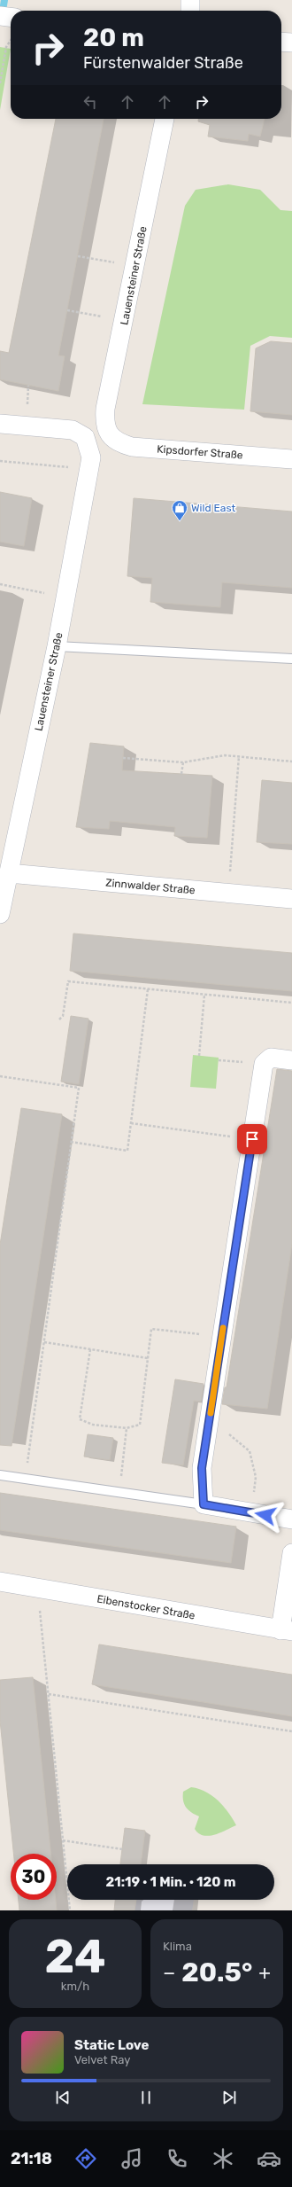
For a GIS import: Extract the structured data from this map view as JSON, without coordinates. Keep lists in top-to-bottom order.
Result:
{
  "streets": {
    "street": [
      "Lauensteiner Straße",
      "Kipsdorfer Straße",
      "Zinnwalder Straße",
      "Eibenstocker Straße"
    ]
  },
  "crossings": [
    ["Lauensteiner Straße", "Kipsdorfer Straße"],
    ["Lauensteiner Straße", "Zinnwalder Straße"]
  ],
  "places": {
    "shop": ["Wild East"]
  },
  "page": {
    "turn": ["20 m", "Fürstenwalder Straße"],
    "limit": "30",
    "trip": "21:19 · 1 Min. · 120 m",
    "tile": [
      ["24", "km/h"],
      "Klima"
    ],
    "heat": ["−", "20.5°", "+"],
    "song": ["Static Love", "Velvet Ray"],
    "tabs": "21:18"
  }
}
